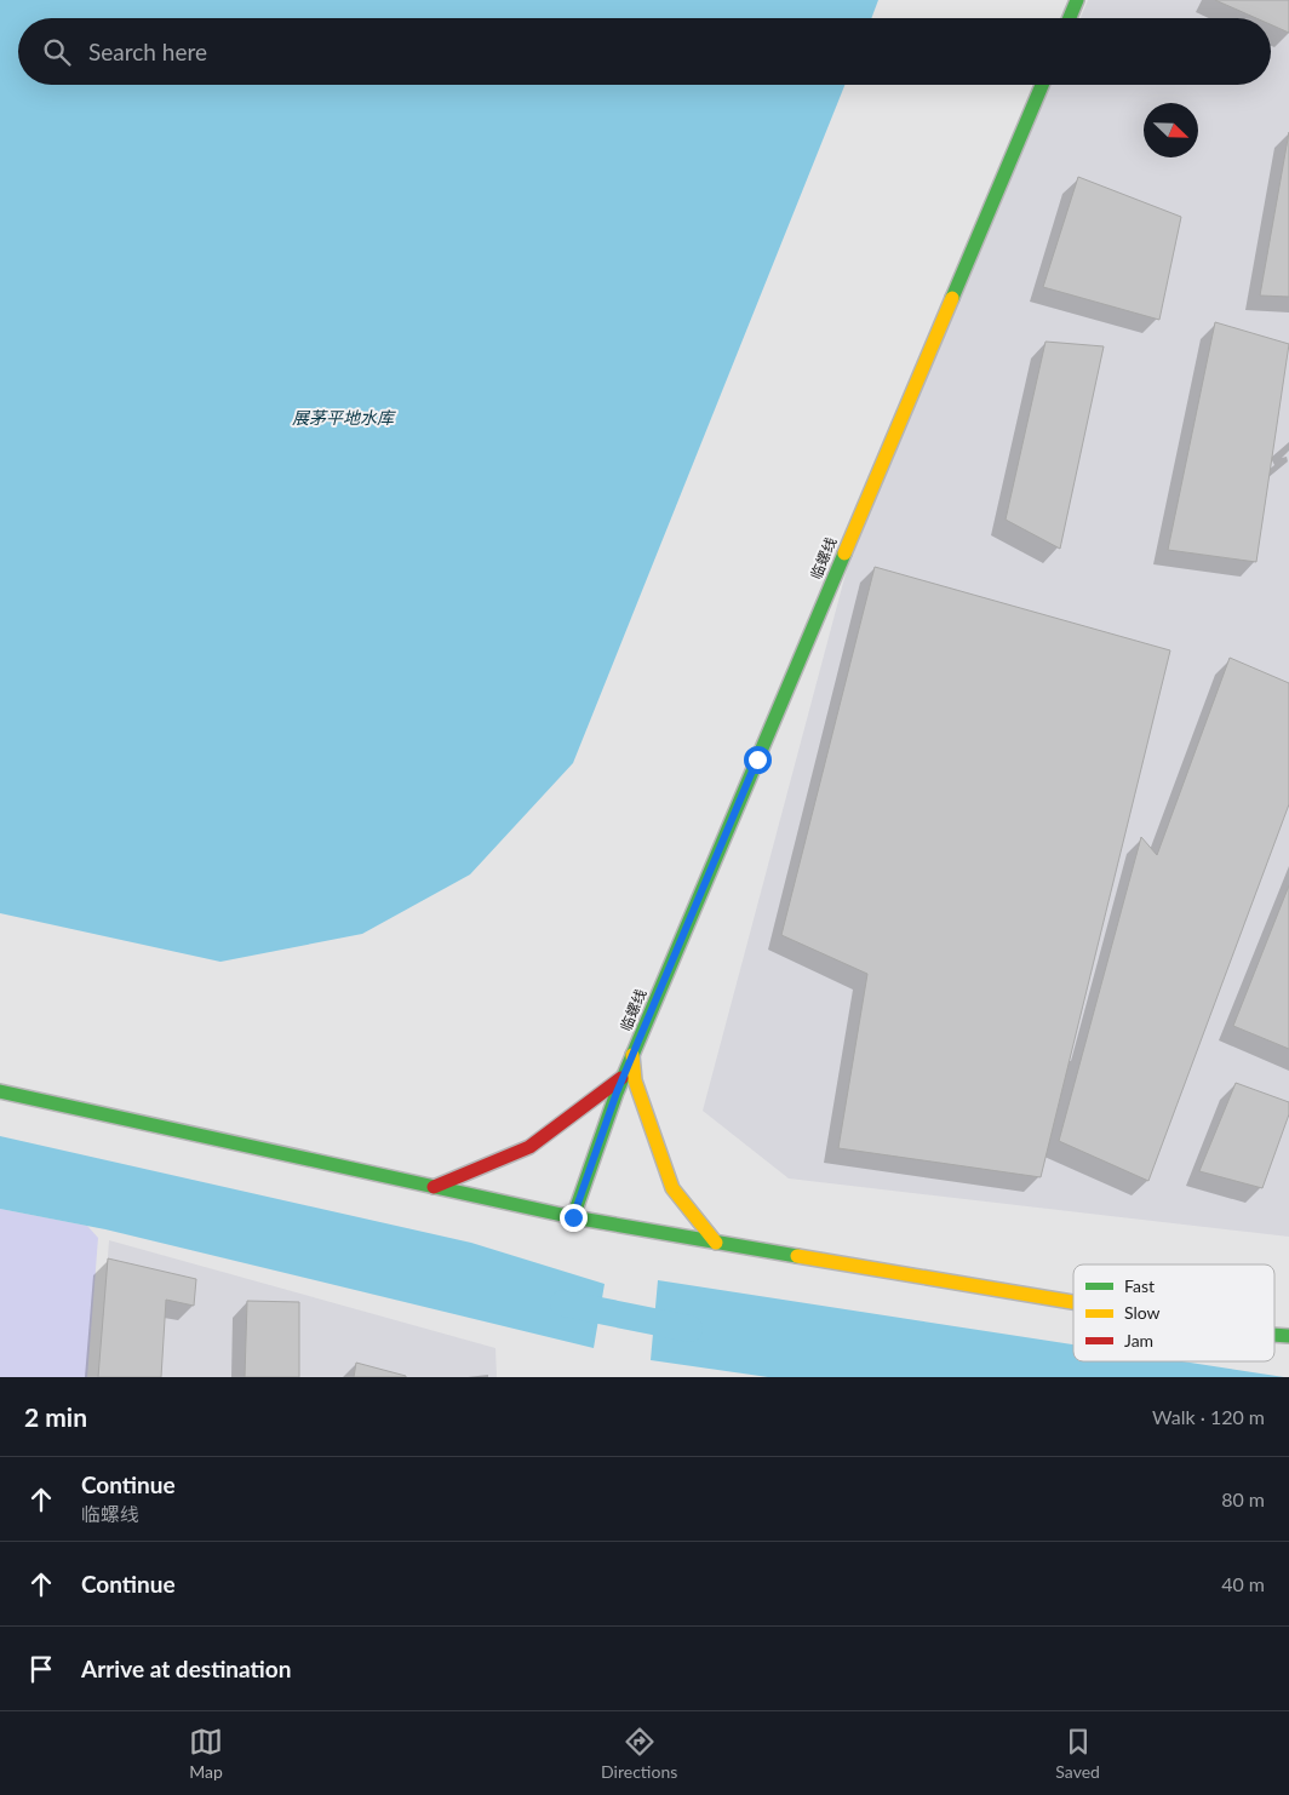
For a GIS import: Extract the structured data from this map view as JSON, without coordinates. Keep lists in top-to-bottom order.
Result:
{
  "streets": {
    "street": ["临螺线"]
  },
  "water": ["展茅平地水库"],
  "legend": ["Fast", "Slow", "Jam"],
  "north": "bottom right",
  "page": {
    "search": "Search here",
    "heading": ["2 min", "Walk · 120 m"],
    "list": [
      ["Continue", "临螺线", "80 m"],
      ["Continue", "40 m"],
      "Arrive at destination"
    ],
    "nav": ["Map", "Directions", "Saved"]
  }
}
